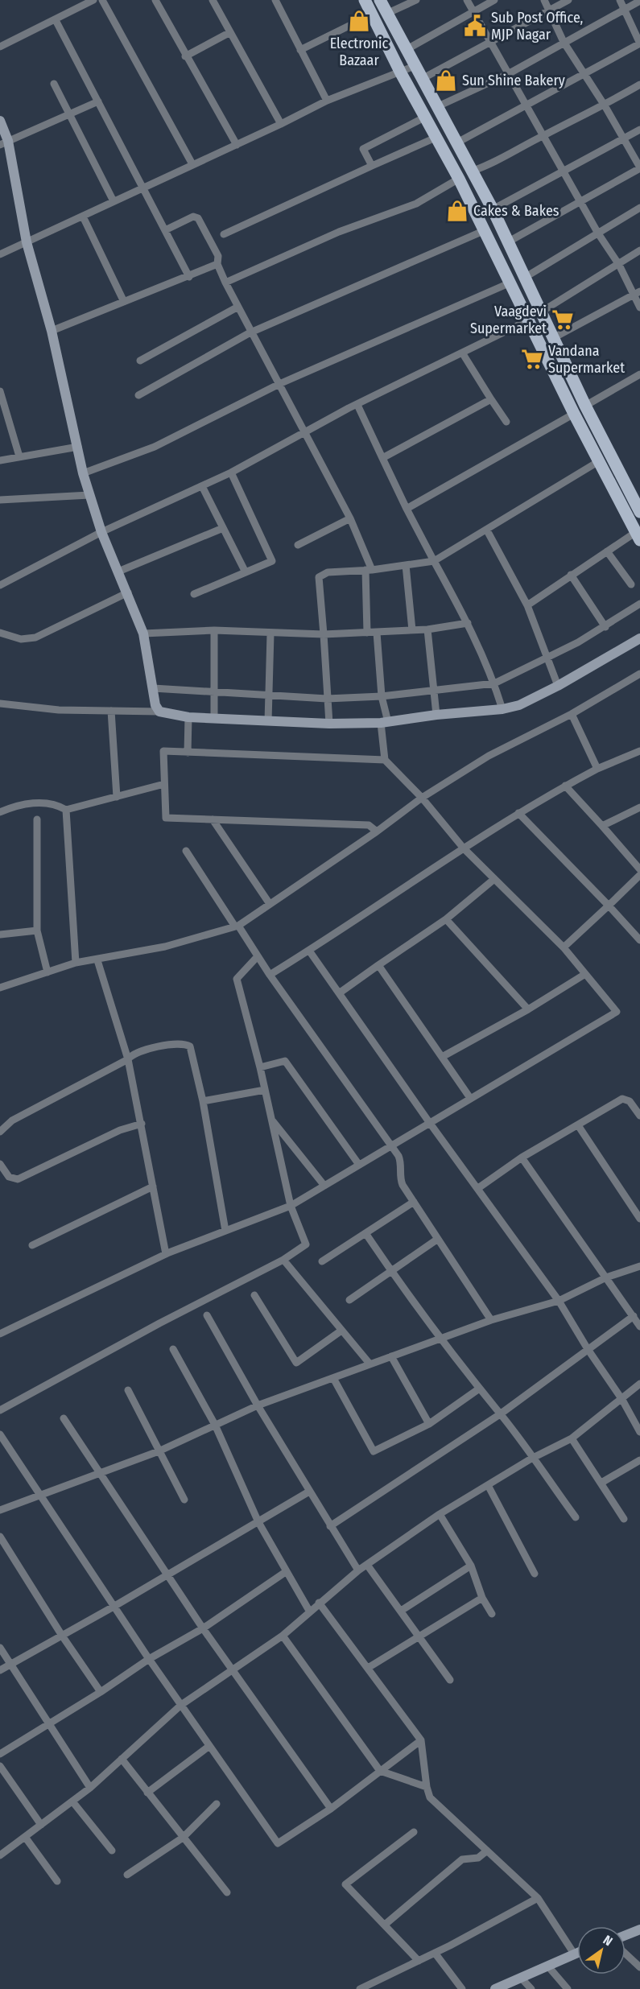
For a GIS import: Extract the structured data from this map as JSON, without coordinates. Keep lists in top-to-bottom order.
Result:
{
  "places": {
    "shop": ["Electronic Bazaar", "Sun Shine Bakery", "Cakes & Bakes"],
    "public building": ["Sub Post Office, MJP Nagar"],
    "supermarket": ["Vaagdevi Supermarket", "Vandana Supermarket"]
  },
  "north": "top right"
}
